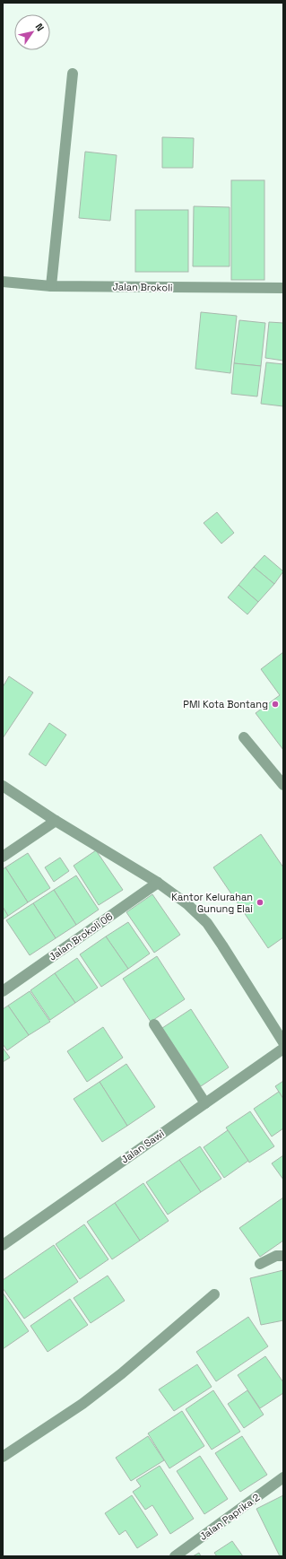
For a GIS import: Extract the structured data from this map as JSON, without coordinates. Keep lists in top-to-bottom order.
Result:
{
  "streets": {
    "street": [
      "Jalan Brokoli",
      "Jalan Brokoli 06",
      "Jalan Sawi",
      "Jalan Paprika 2"
    ]
  },
  "places": ["PMI Kota Bontang", "Kantor Kelurahan Gunung Elai"],
  "north": "top right"
}
